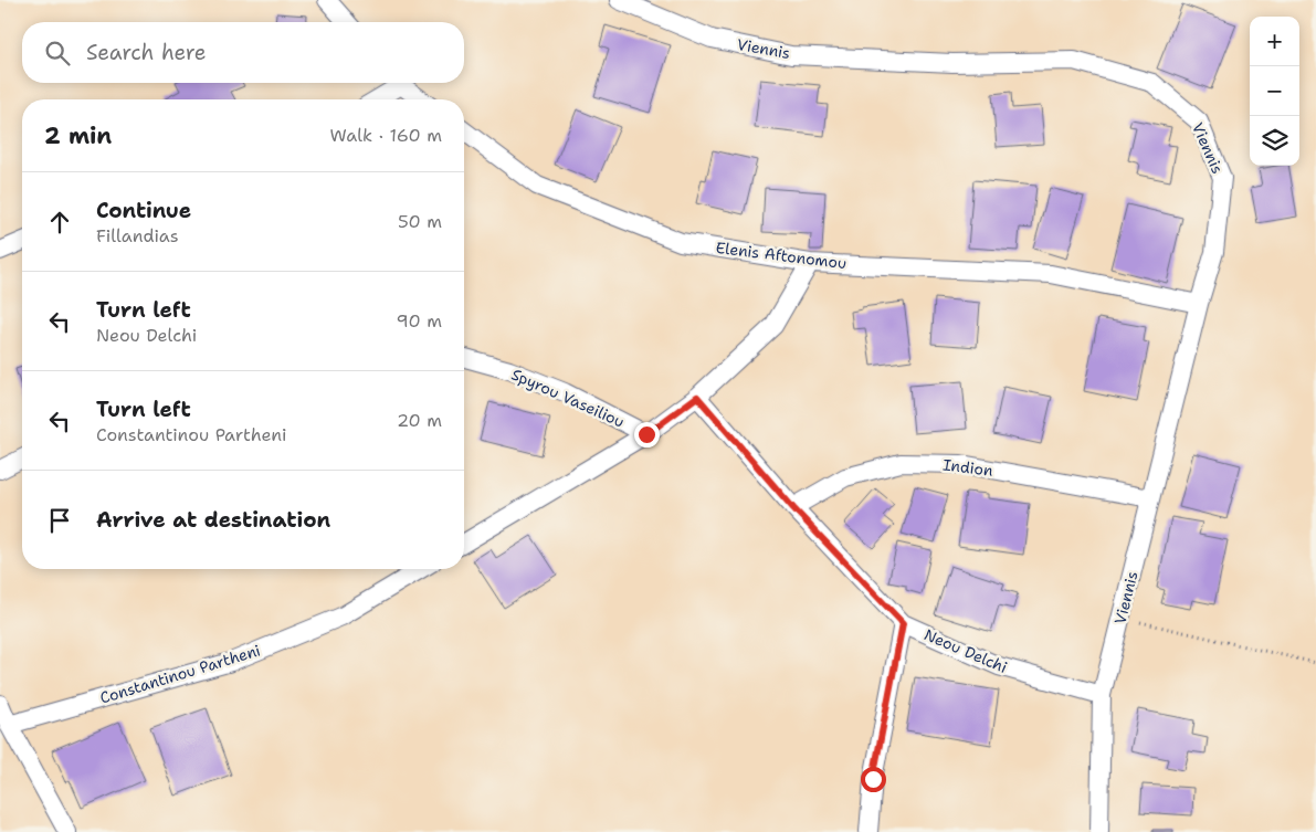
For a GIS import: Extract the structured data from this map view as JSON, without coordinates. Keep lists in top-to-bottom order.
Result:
{
  "streets": {
    "street": [
      "Viennis",
      "Elenis Aftonomou",
      "Spyrou Vaseiliou",
      "Indion",
      "Neou Delchi",
      "Constantinou Partheni"
    ]
  },
  "crossings": [
    ["Viennis", "Elenis Aftonomou"],
    ["Viennis", "Indion"],
    ["Viennis", "Neou Delchi"],
    ["Indion", "Neou Delchi"]
  ],
  "page": {
    "map_buttons": ["+", "−"],
    "search": "Search here",
    "heading": ["2 min", "Walk · 160 m"],
    "list": [
      ["Continue", "Fillandias", "50 m"],
      ["Turn left", "Neou Delchi", "90 m"],
      ["Turn left", "Constantinou Partheni", "20 m"],
      "Arrive at destination"
    ]
  }
}
